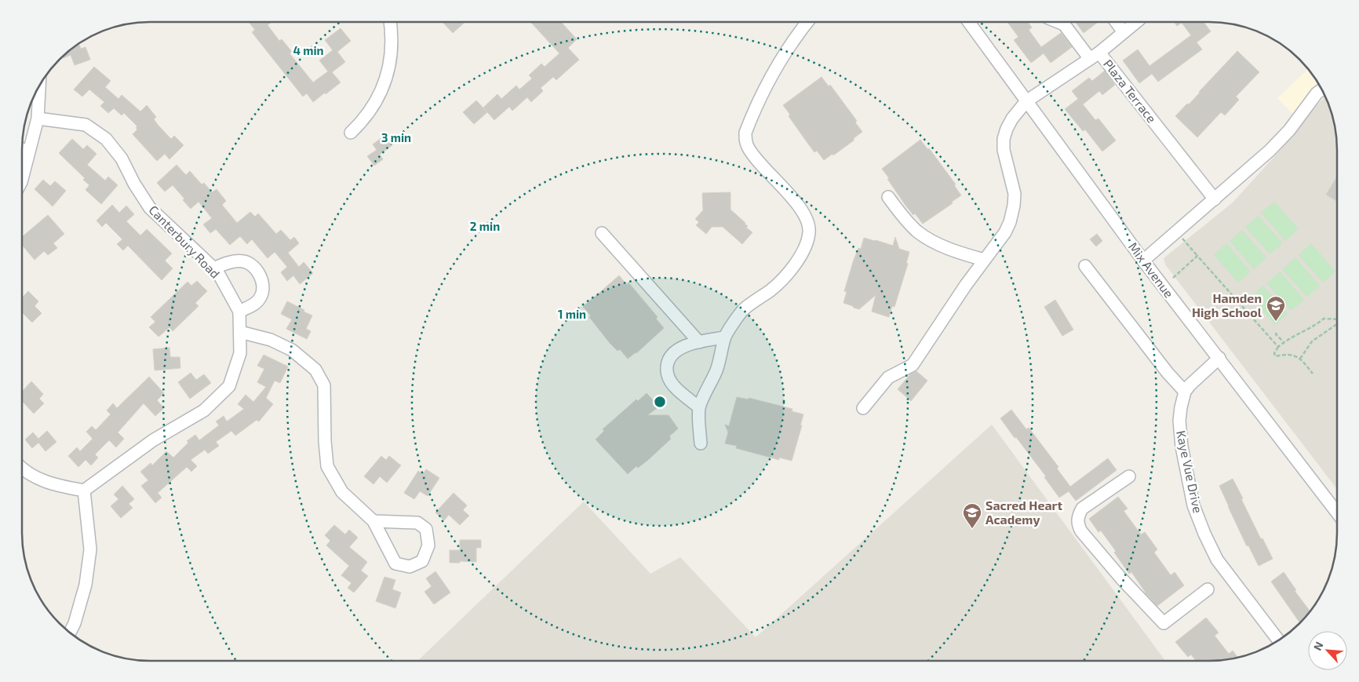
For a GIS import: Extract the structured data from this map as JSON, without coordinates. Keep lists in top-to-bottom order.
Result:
{
  "streets": {
    "street": [
      "Plaza Terrace",
      "Canterbury Road",
      "Mix Avenue",
      "Kaye Vue Drive"
    ]
  },
  "crossings": [
    ["Plaza Terrace", "Mix Avenue"]
  ],
  "places": {
    "school or university": ["Hamden High School", "Sacred Heart Academy"]
  },
  "north": "top left",
  "rings": [
    "4 min",
    "3 min",
    "2 min",
    "1 min"
  ]
}
